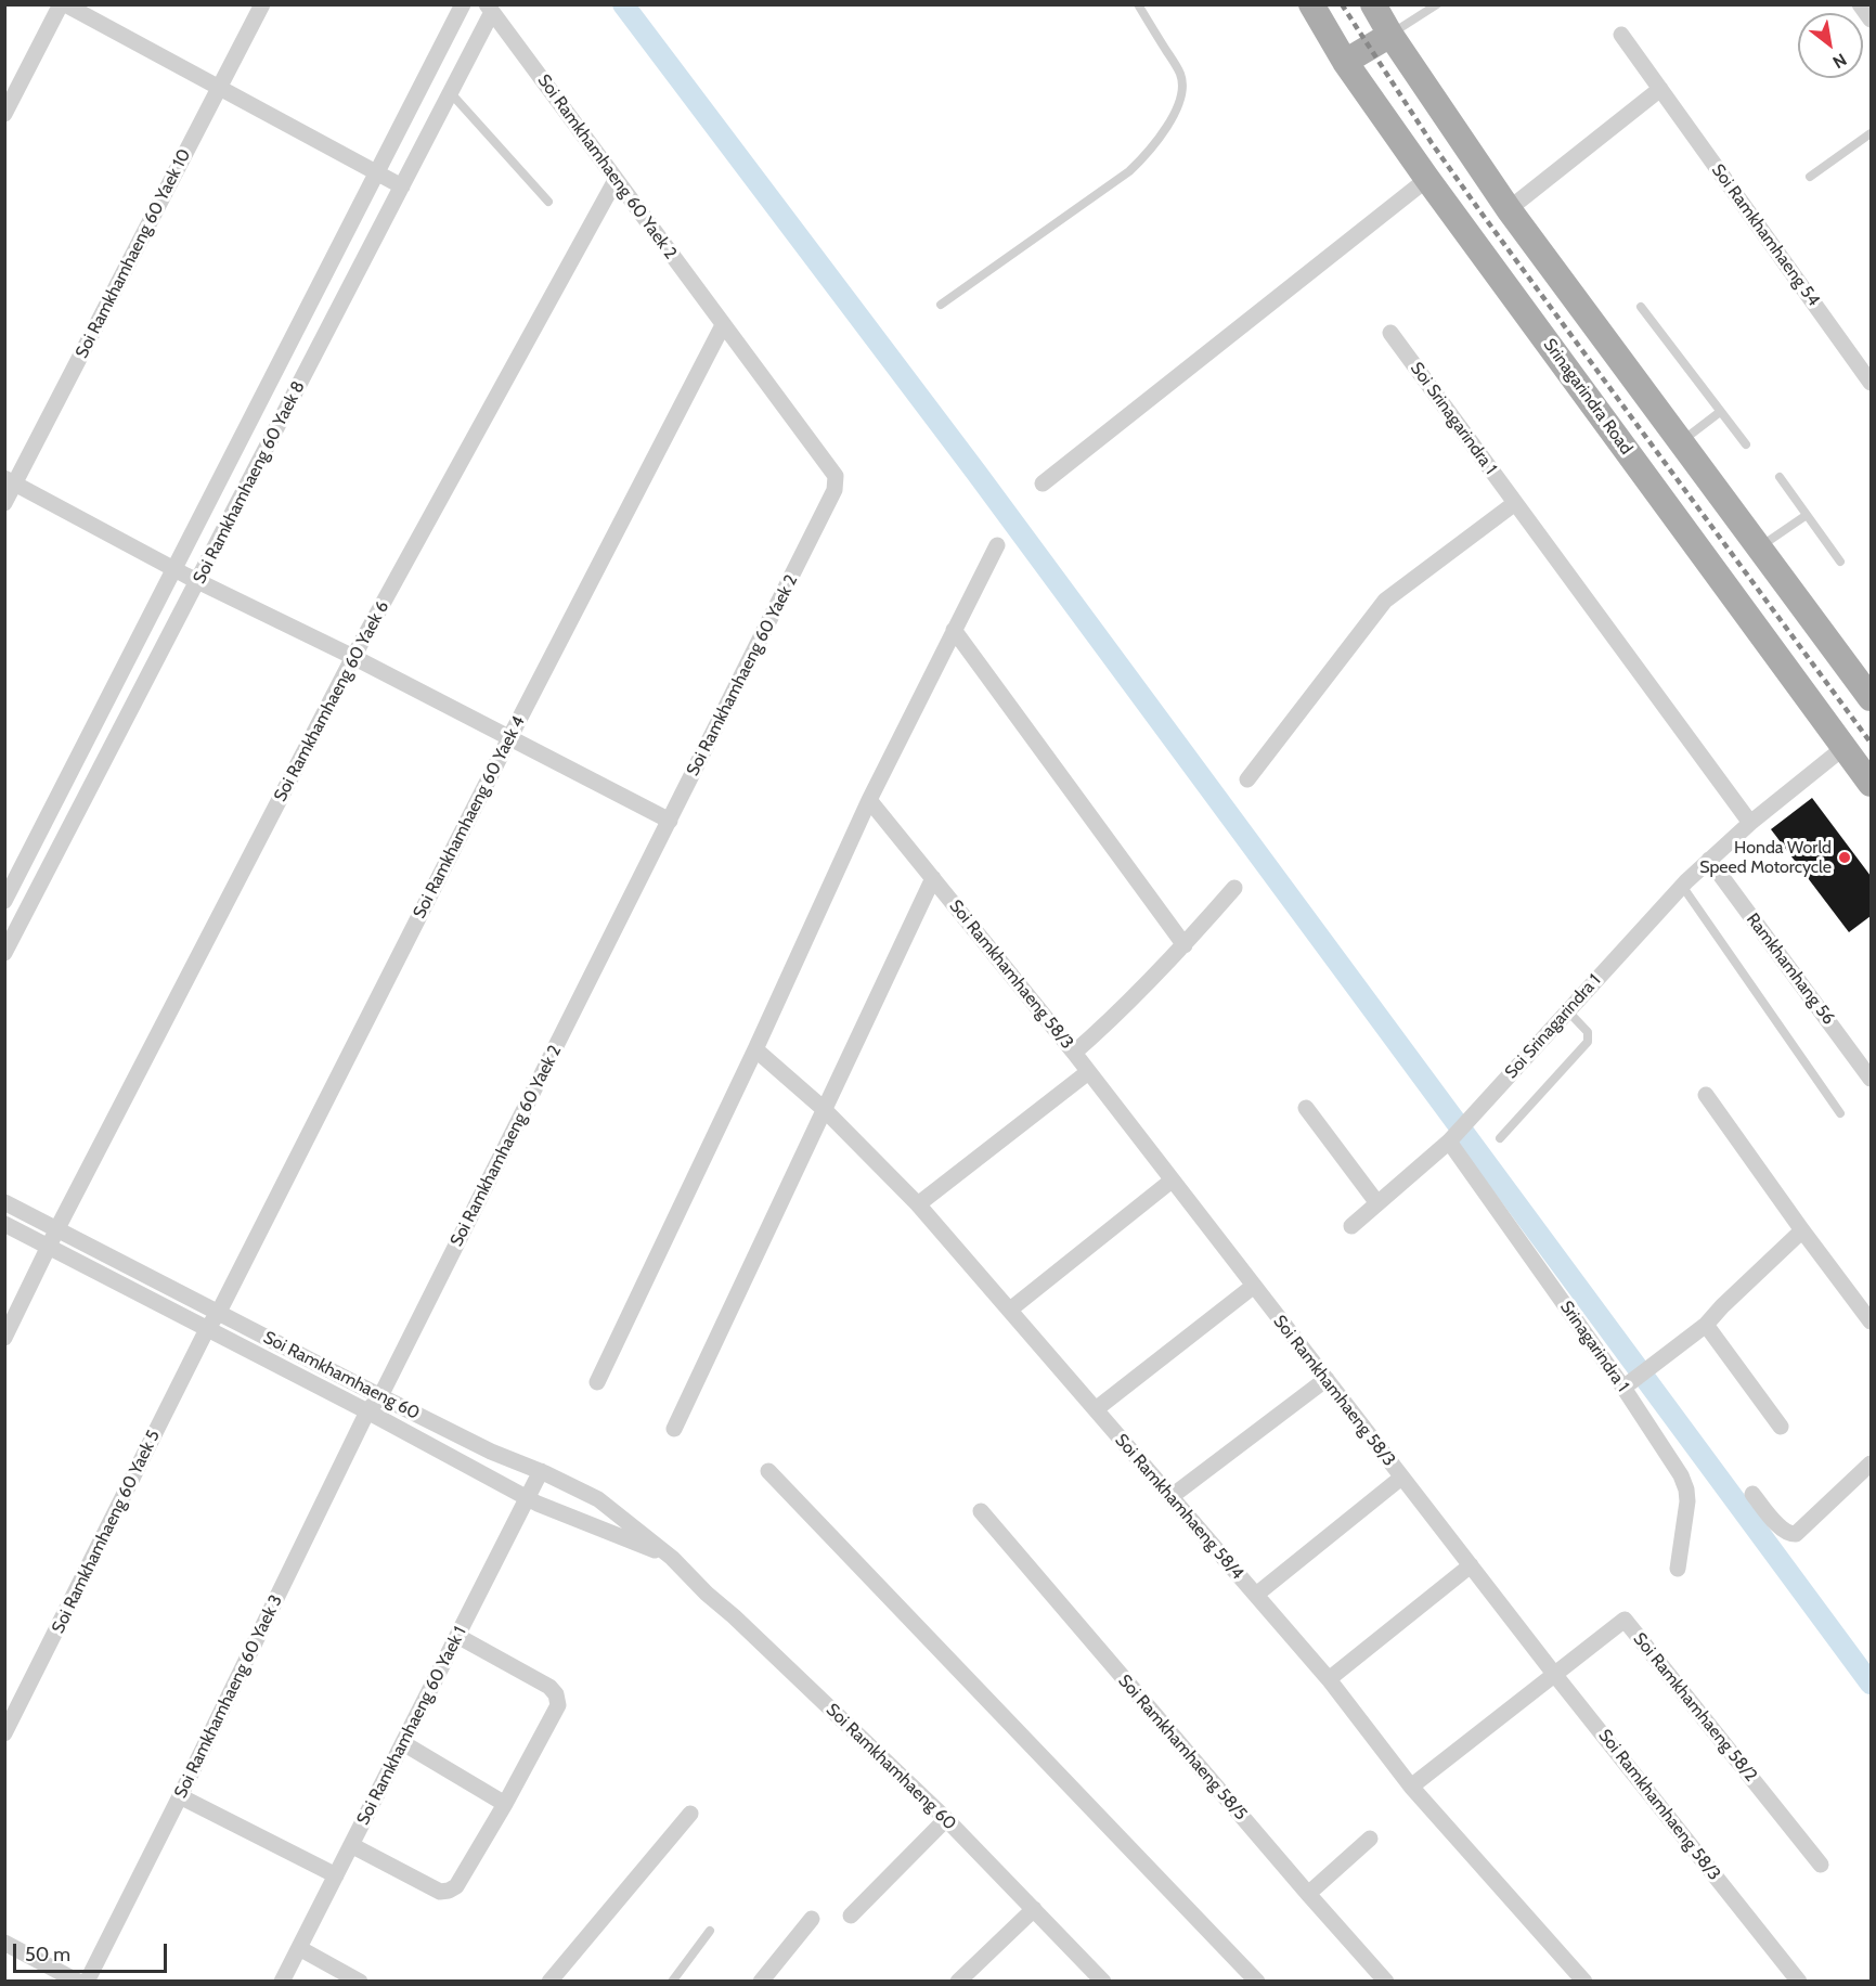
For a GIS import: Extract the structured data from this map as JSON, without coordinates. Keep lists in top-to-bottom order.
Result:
{
  "streets": {
    "main road": ["Srinagarindra Road"],
    "street": [
      "Soi Ramkhamhaeng 60 Yaek 2",
      "Soi Ramkhamhaeng 54",
      "Soi Ramkhamhaeng 60 Yaek 10",
      "Soi Srinagarindra 1",
      "Soi Ramkhamhaeng 60 Yaek 8",
      "Soi Ramkhamhaeng 60 Yaek 6",
      "Soi Ramkhamhaeng 60 Yaek 4",
      "Ramkhamhang 56",
      "Soi Ramkhamhaeng 58/3",
      "Srinagarindra 1",
      "Soi Ramkhamhaeng 60",
      "Soi Ramkhamhaeng 58/4",
      "Soi Ramkhamhaeng 60 Yaek 5",
      "Soi Ramkhamhaeng 60 Yaek 3",
      "Soi Ramkhamhaeng 58/2",
      "Soi Ramkhamhaeng 60 Yaek 1",
      "Soi Ramkhamhaeng 58/5"
    ]
  },
  "crossings": [
    ["Soi Ramkhamhaeng 60 Yaek 2", "Soi Ramkhamhaeng 60 Yaek 8"],
    ["Soi Ramkhamhaeng 60 Yaek 2", "Soi Ramkhamhaeng 60 Yaek 6"],
    ["Soi Ramkhamhaeng 60 Yaek 2", "Soi Ramkhamhaeng 60 Yaek 4"],
    ["Soi Ramkhamhaeng 60 Yaek 2", "Soi Ramkhamhaeng 60"],
    ["Soi Ramkhamhaeng 60 Yaek 2", "Soi Ramkhamhaeng 60 Yaek 3"],
    ["Srinagarindra Road", "Soi Srinagarindra 1"],
    ["Soi Srinagarindra 1", "Ramkhamhang 56"],
    ["Soi Srinagarindra 1", "Srinagarindra 1"],
    ["Soi Ramkhamhaeng 60 Yaek 6", "Soi Ramkhamhaeng 60"],
    ["Soi Ramkhamhaeng 60 Yaek 4", "Soi Ramkhamhaeng 60"],
    ["Soi Ramkhamhaeng 60 Yaek 4", "Soi Ramkhamhaeng 60 Yaek 5"],
    ["Soi Ramkhamhaeng 58/3", "Soi Ramkhamhaeng 58/2"],
    ["Soi Ramkhamhaeng 60", "Soi Ramkhamhaeng 60 Yaek 5"],
    ["Soi Ramkhamhaeng 60", "Soi Ramkhamhaeng 60 Yaek 3"],
    ["Soi Ramkhamhaeng 60", "Soi Ramkhamhaeng 60 Yaek 1"]
  ],
  "places": ["Honda World Speed Motorcycle"],
  "scale_bar": "50 m",
  "north": "bottom right"
}
